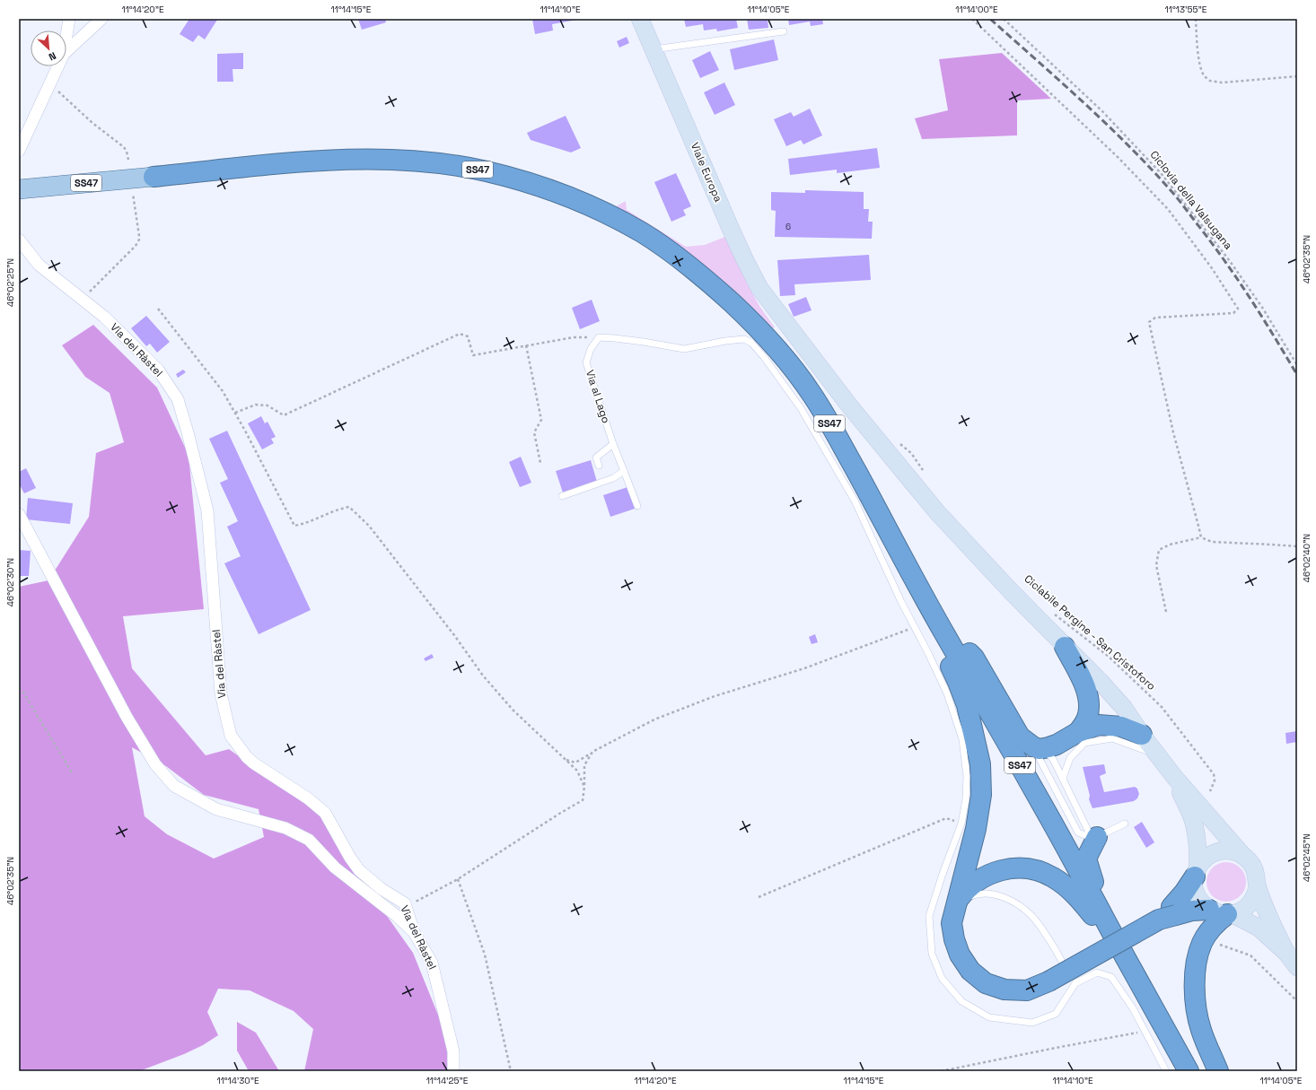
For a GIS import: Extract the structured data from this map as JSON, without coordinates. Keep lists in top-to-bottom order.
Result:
{
  "streets": {
    "highway": ["SS47"],
    "main road": ["Viale Europa"],
    "street": ["Via del Ràstel"],
    "lane": ["Via al Lago"],
    "path": ["Ciclovia della Valsugana", "Ciclabile Pergine - San Cristoforo"]
  },
  "house_numbers": ["6"],
  "north": "bottom right",
  "coordinates": [
    "11°14'20\"E",
    "11°14'15\"E",
    "11°14'10\"E",
    "11°14'05\"E",
    "11°14'00\"E",
    "11°13'55\"E",
    "46°02'35\"N",
    "46°02'25\"N",
    "46°02'40\"N",
    "46°02'30\"N",
    "46°02'45\"N",
    "11°14'30\"E",
    "11°14'25\"E"
  ]
}
